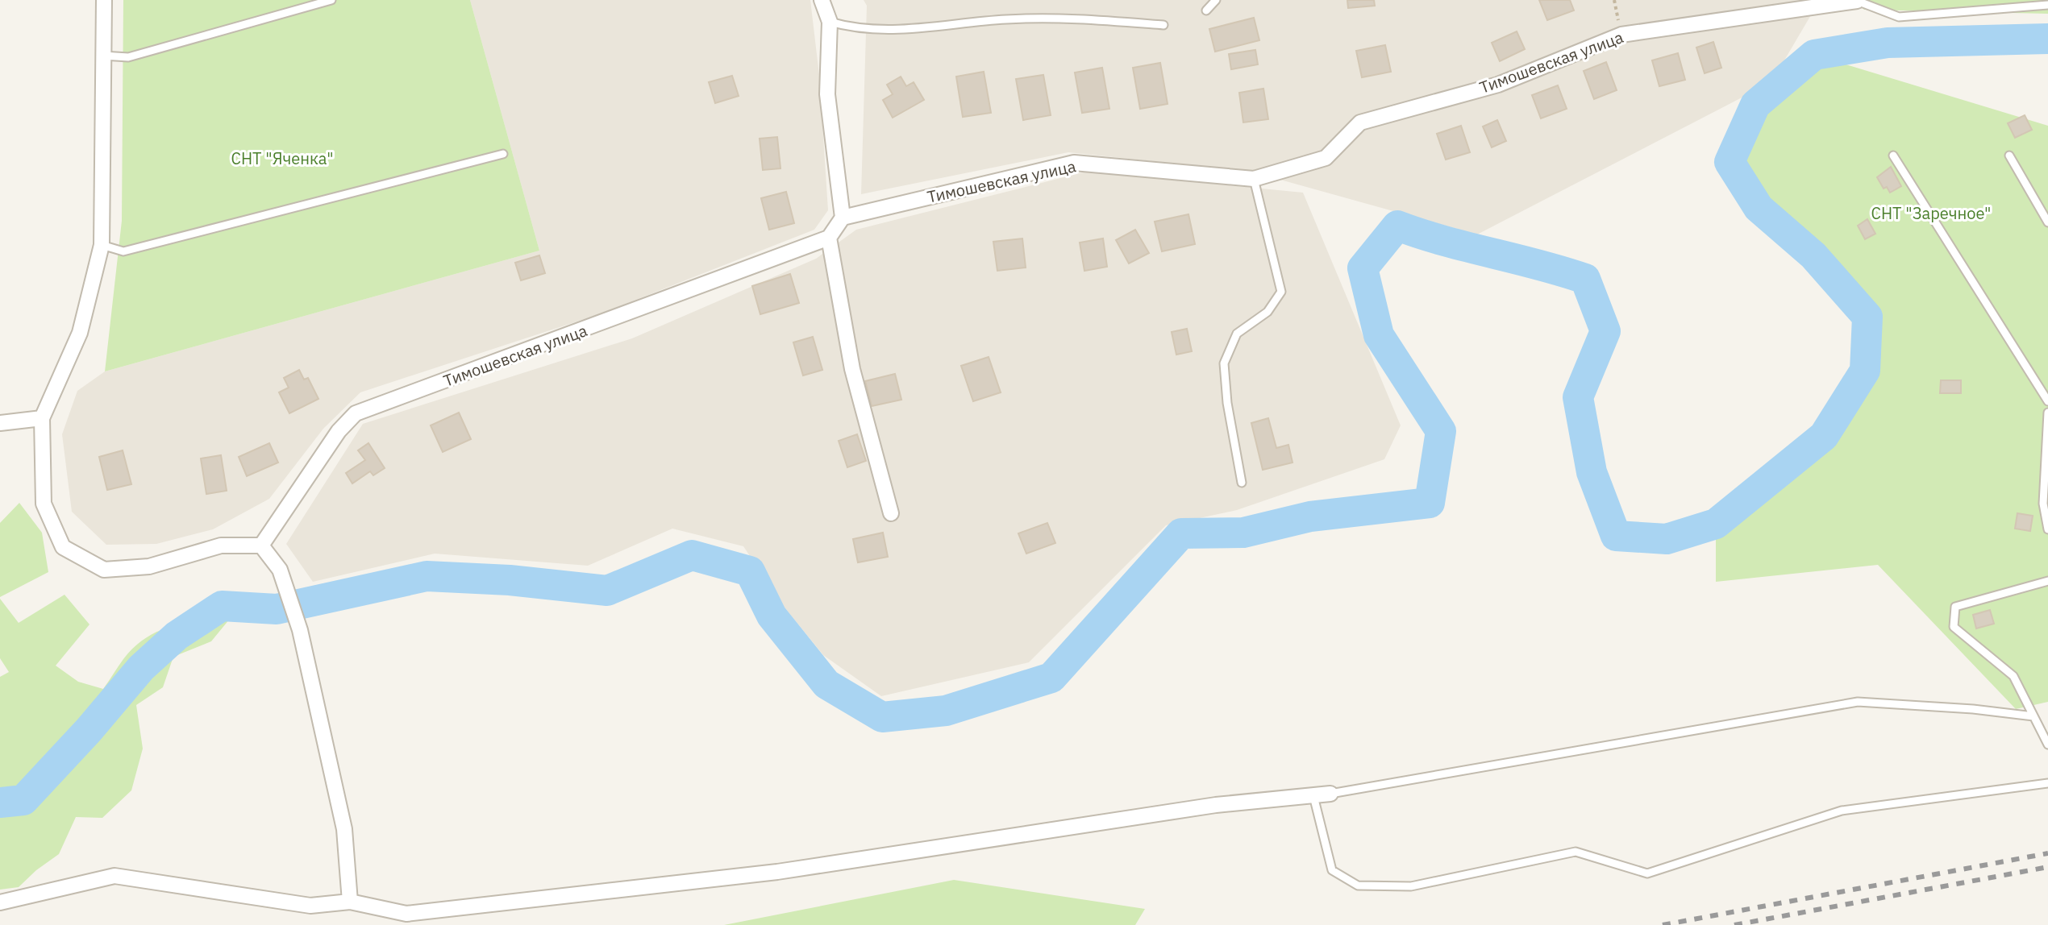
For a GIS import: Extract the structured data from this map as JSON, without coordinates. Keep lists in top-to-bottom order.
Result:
{
  "streets": {
    "street": ["Тимошевская улица"]
  },
  "parks": ["СНТ \"Яченка\"", "СНТ \"Заречное\""]
}
